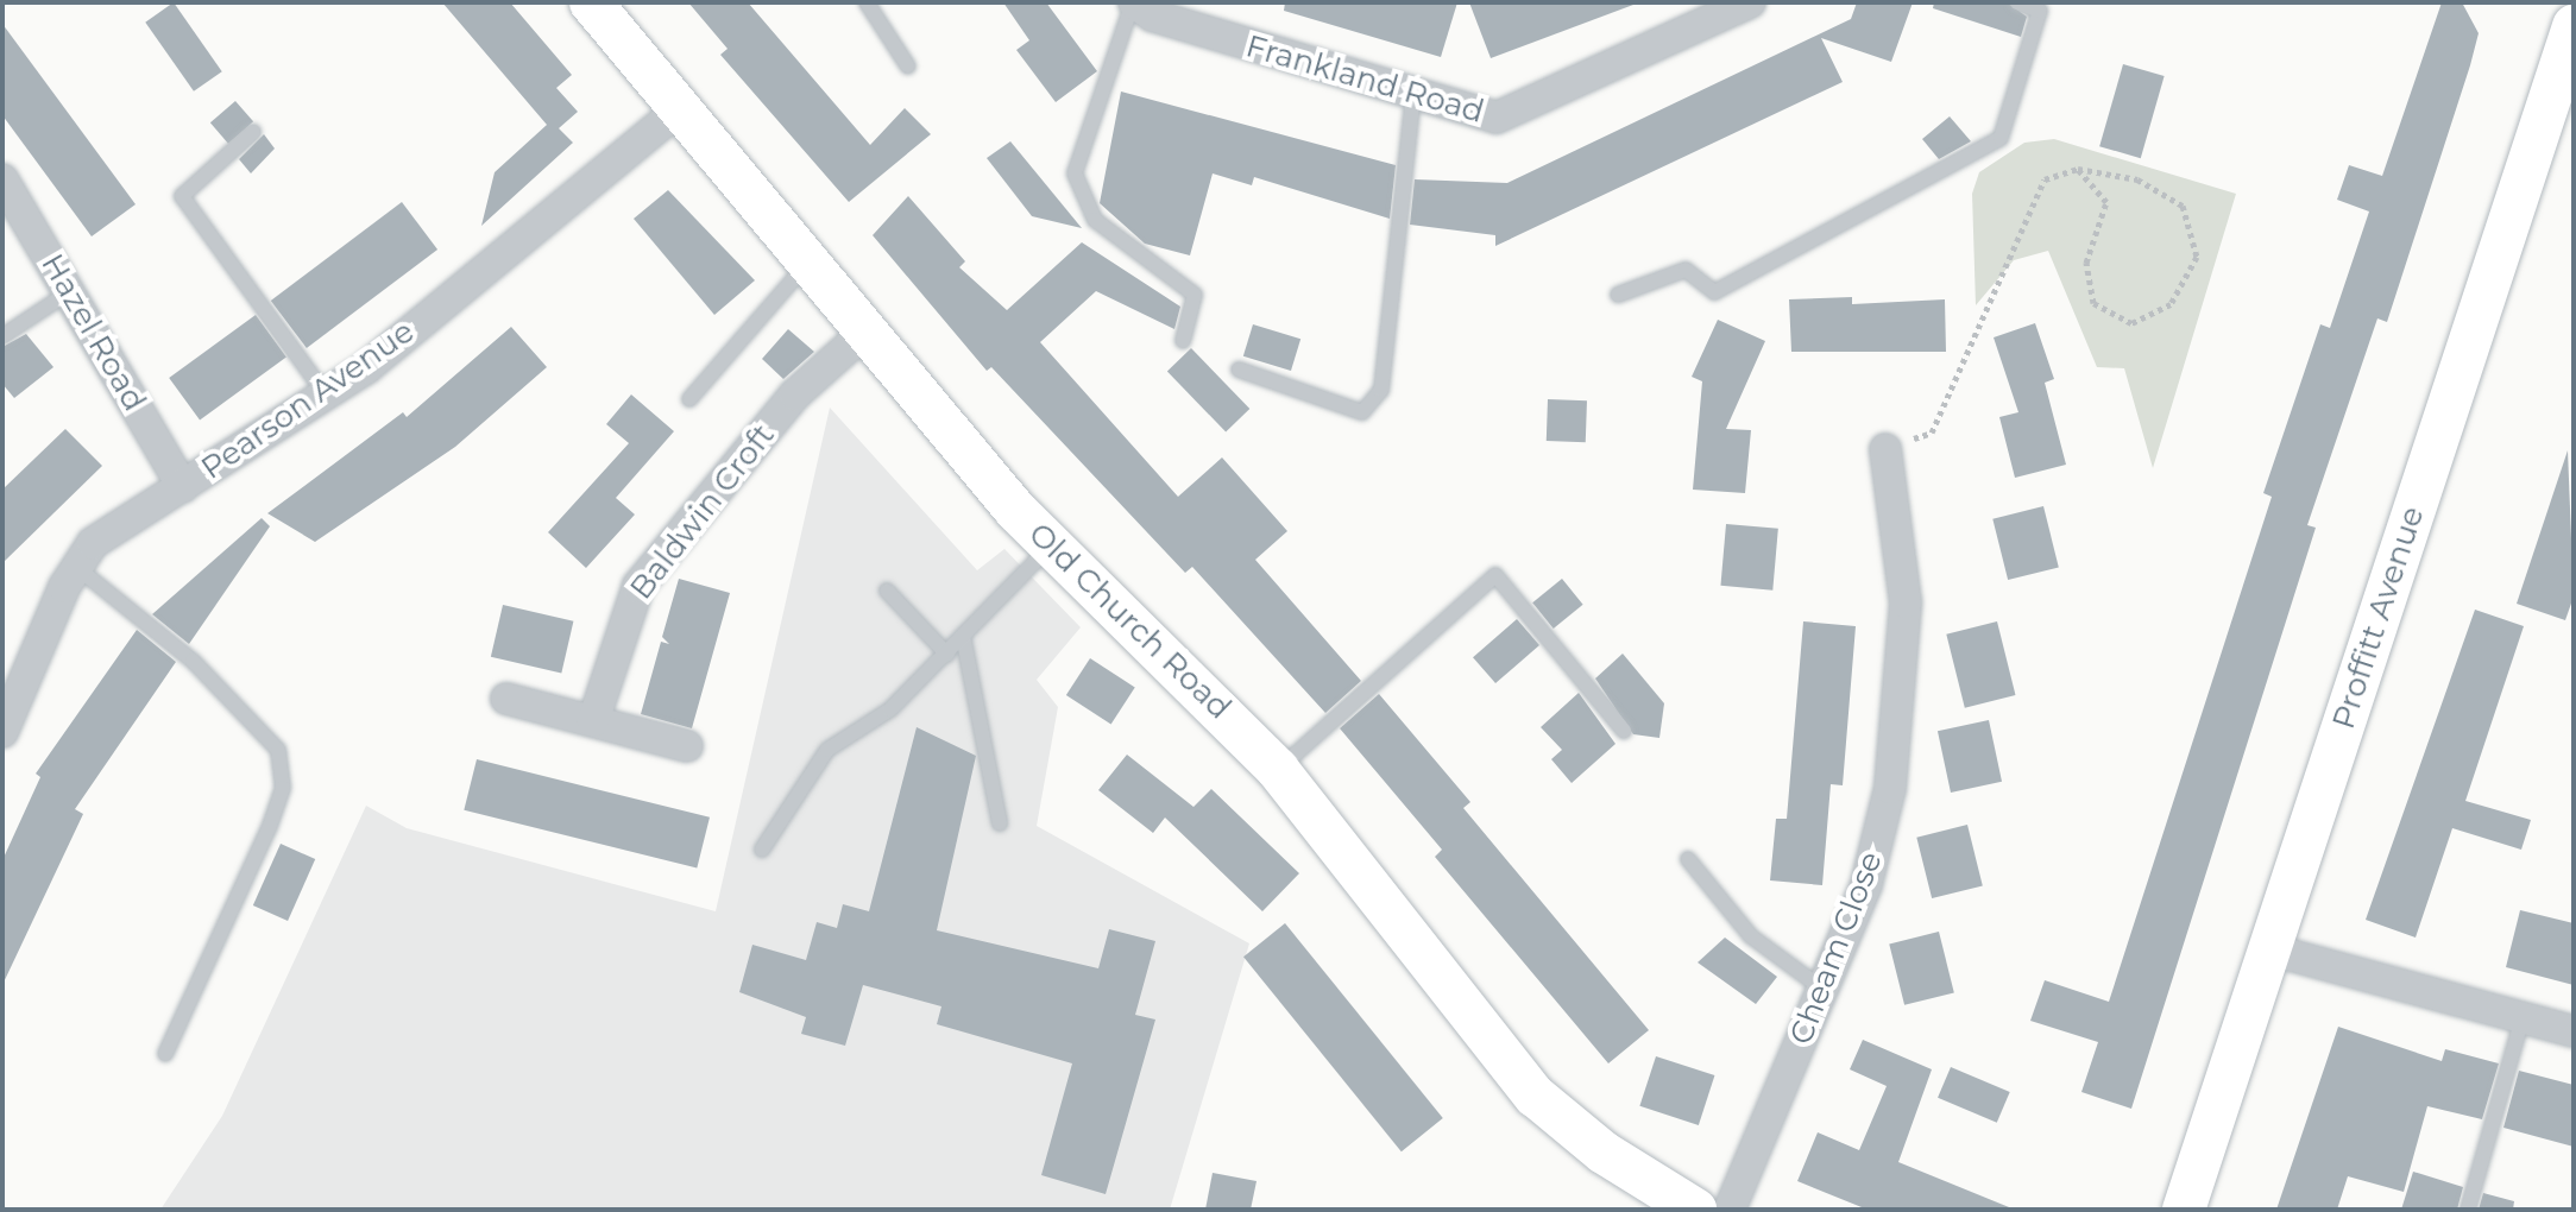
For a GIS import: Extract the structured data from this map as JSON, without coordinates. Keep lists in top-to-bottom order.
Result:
{
  "streets": {
    "main road": ["Proffitt Avenue", "Old Church Road"],
    "street": [
      "Frankland Road",
      "Hazel Road",
      "Pearson Avenue",
      "Baldwin Croft",
      "Cheam Close"
    ]
  },
  "crossings": [
    ["Hazel Road", "Pearson Avenue"],
    ["Pearson Avenue", "Old Church Road"],
    ["Baldwin Croft", "Old Church Road"]
  ]
}
